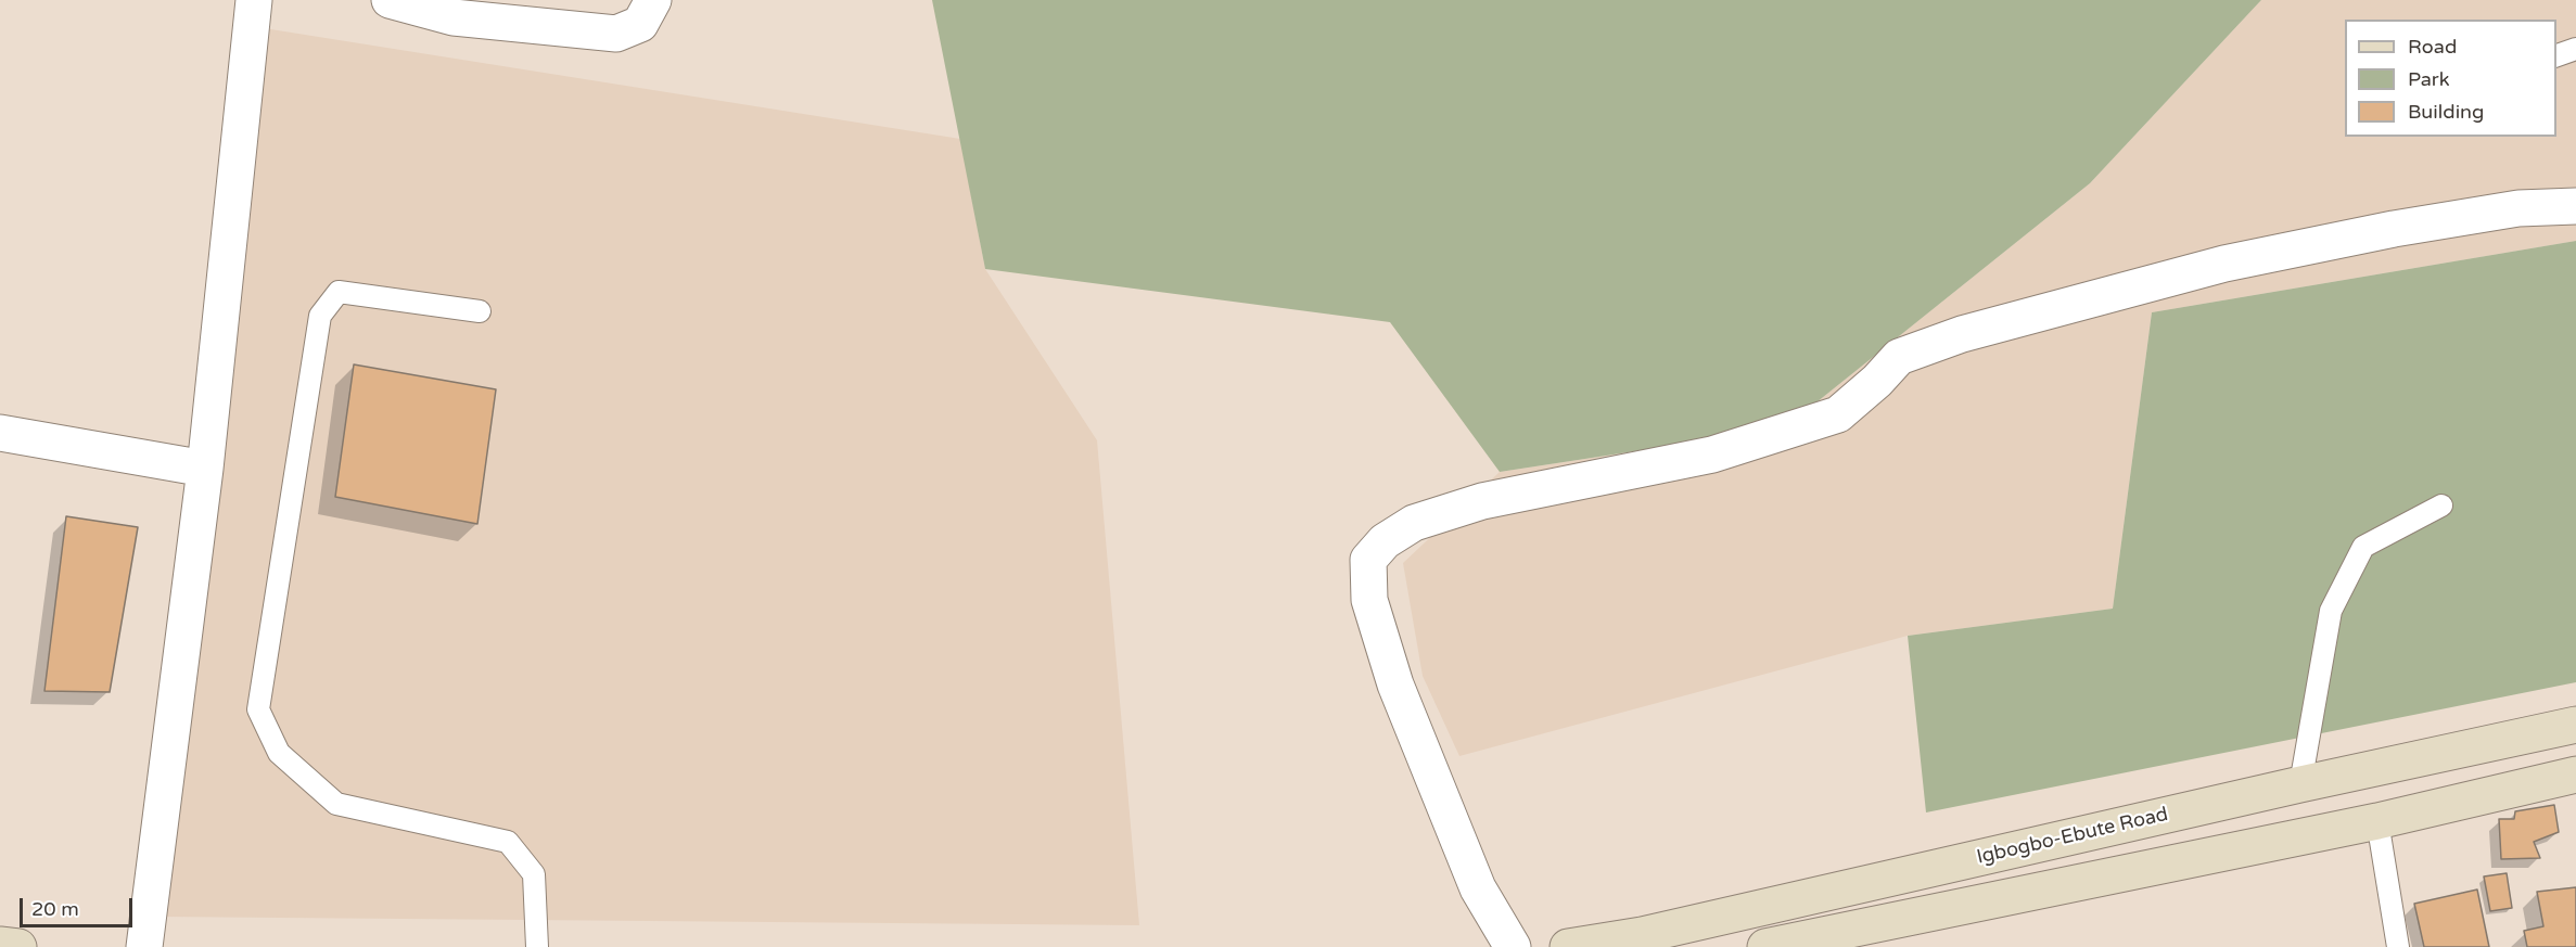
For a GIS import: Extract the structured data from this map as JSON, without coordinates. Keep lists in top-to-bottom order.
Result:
{
  "streets": {
    "main road": ["Igbogbo-Ebute Road"]
  },
  "legend": ["Road", "Park", "Building"],
  "scale_bar": "20 m"
}
